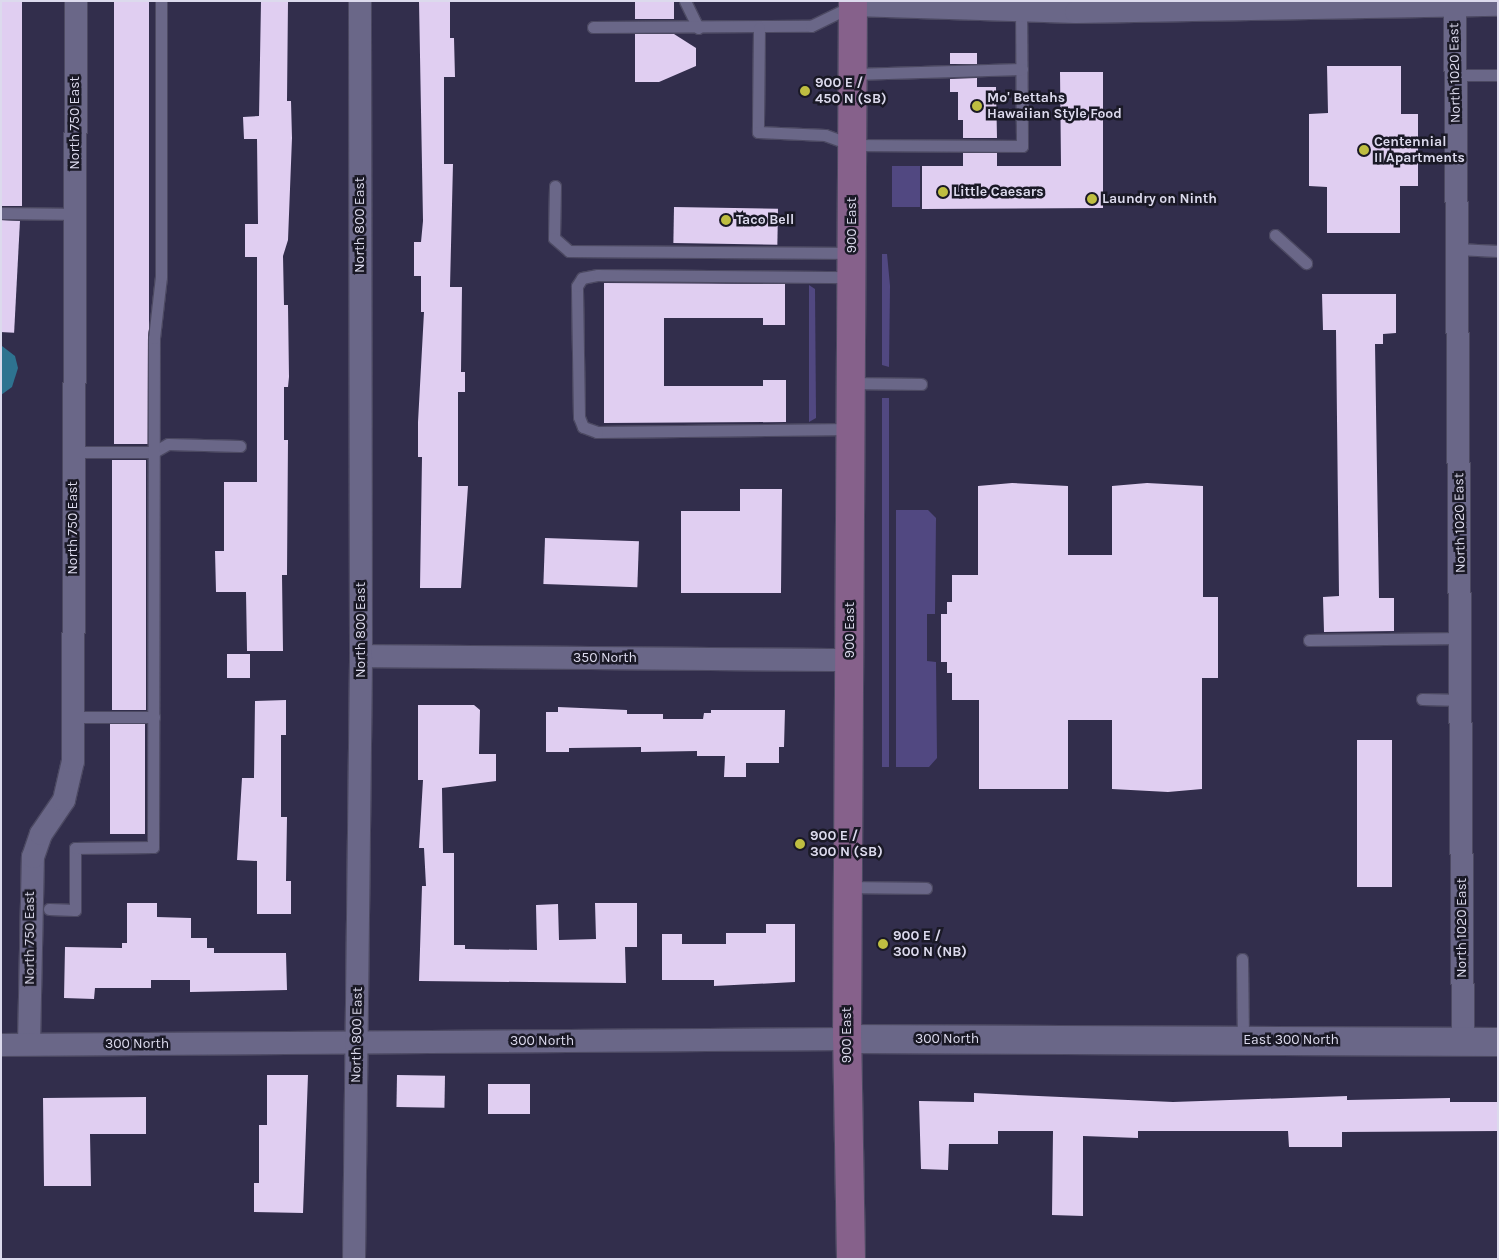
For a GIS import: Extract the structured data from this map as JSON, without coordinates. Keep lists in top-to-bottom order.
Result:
{
  "streets": {
    "main road": ["900 East"],
    "street": [
      "North 1020 East",
      "North 750 East",
      "North 800 East",
      "350 North",
      "300 North",
      "East 300 North"
    ]
  },
  "crossings": [
    ["North 1020 East", "East 300 North"],
    ["North 750 East", "300 North"],
    ["North 800 East", "350 North"],
    ["North 800 East", "300 North"],
    ["900 East", "350 North"],
    ["900 East", "300 North"],
    ["300 North", "East 300 North"]
  ],
  "places": [
    "900 E / 450 N (SB)",
    "Mo' Bettahs Hawaiian Style Food",
    "Centennial II Apartments",
    "Little Caesars",
    "Laundry on Ninth",
    "Taco Bell",
    "900 E / 300 N (SB)",
    "900 E / 300 N (NB)"
  ]
}
